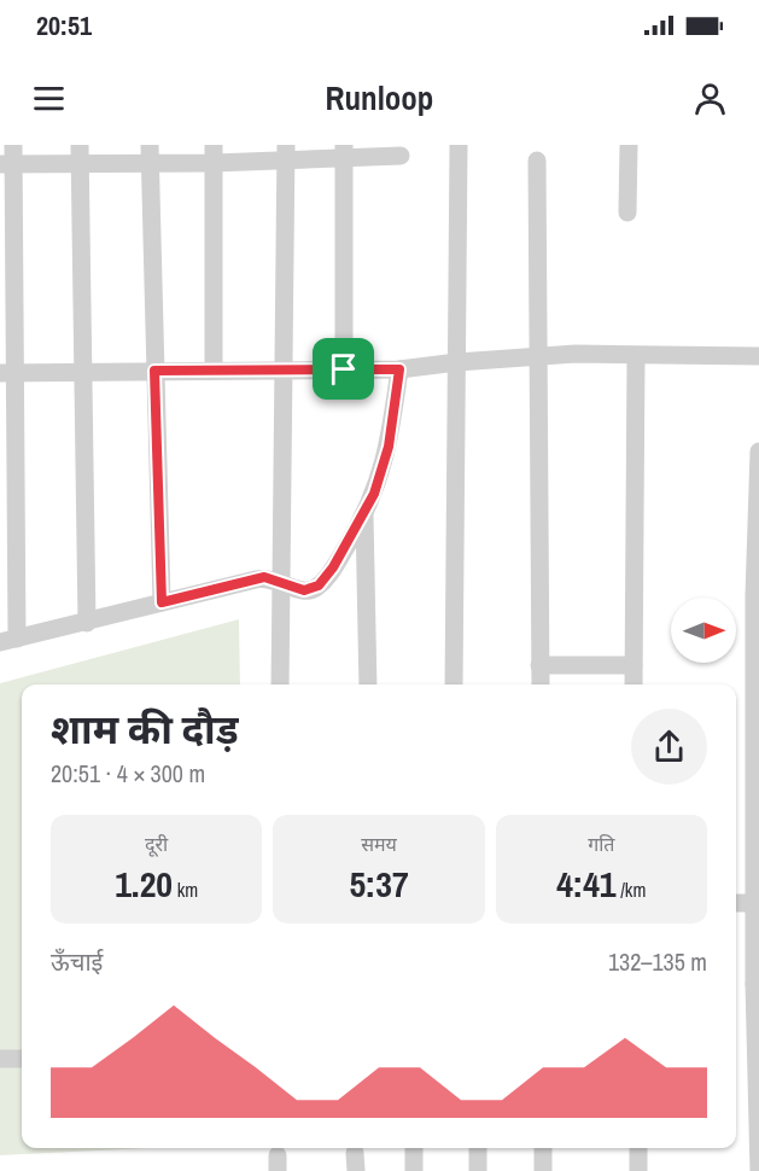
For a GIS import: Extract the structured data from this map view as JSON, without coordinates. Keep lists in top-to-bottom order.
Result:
{
  "north": "right",
  "page": {
    "status": "20:51",
    "header": "Runloop",
    "heading": ["शाम की दौड़", "20:51 · 4 × 300 m"],
    "stats": [
      ["दूरी", "1.20 km"],
      ["समय", "5:37"],
      ["गति", "4:41 /km"]
    ],
    "chart": ["ऊँचाई", "132–135 m"]
  }
}
